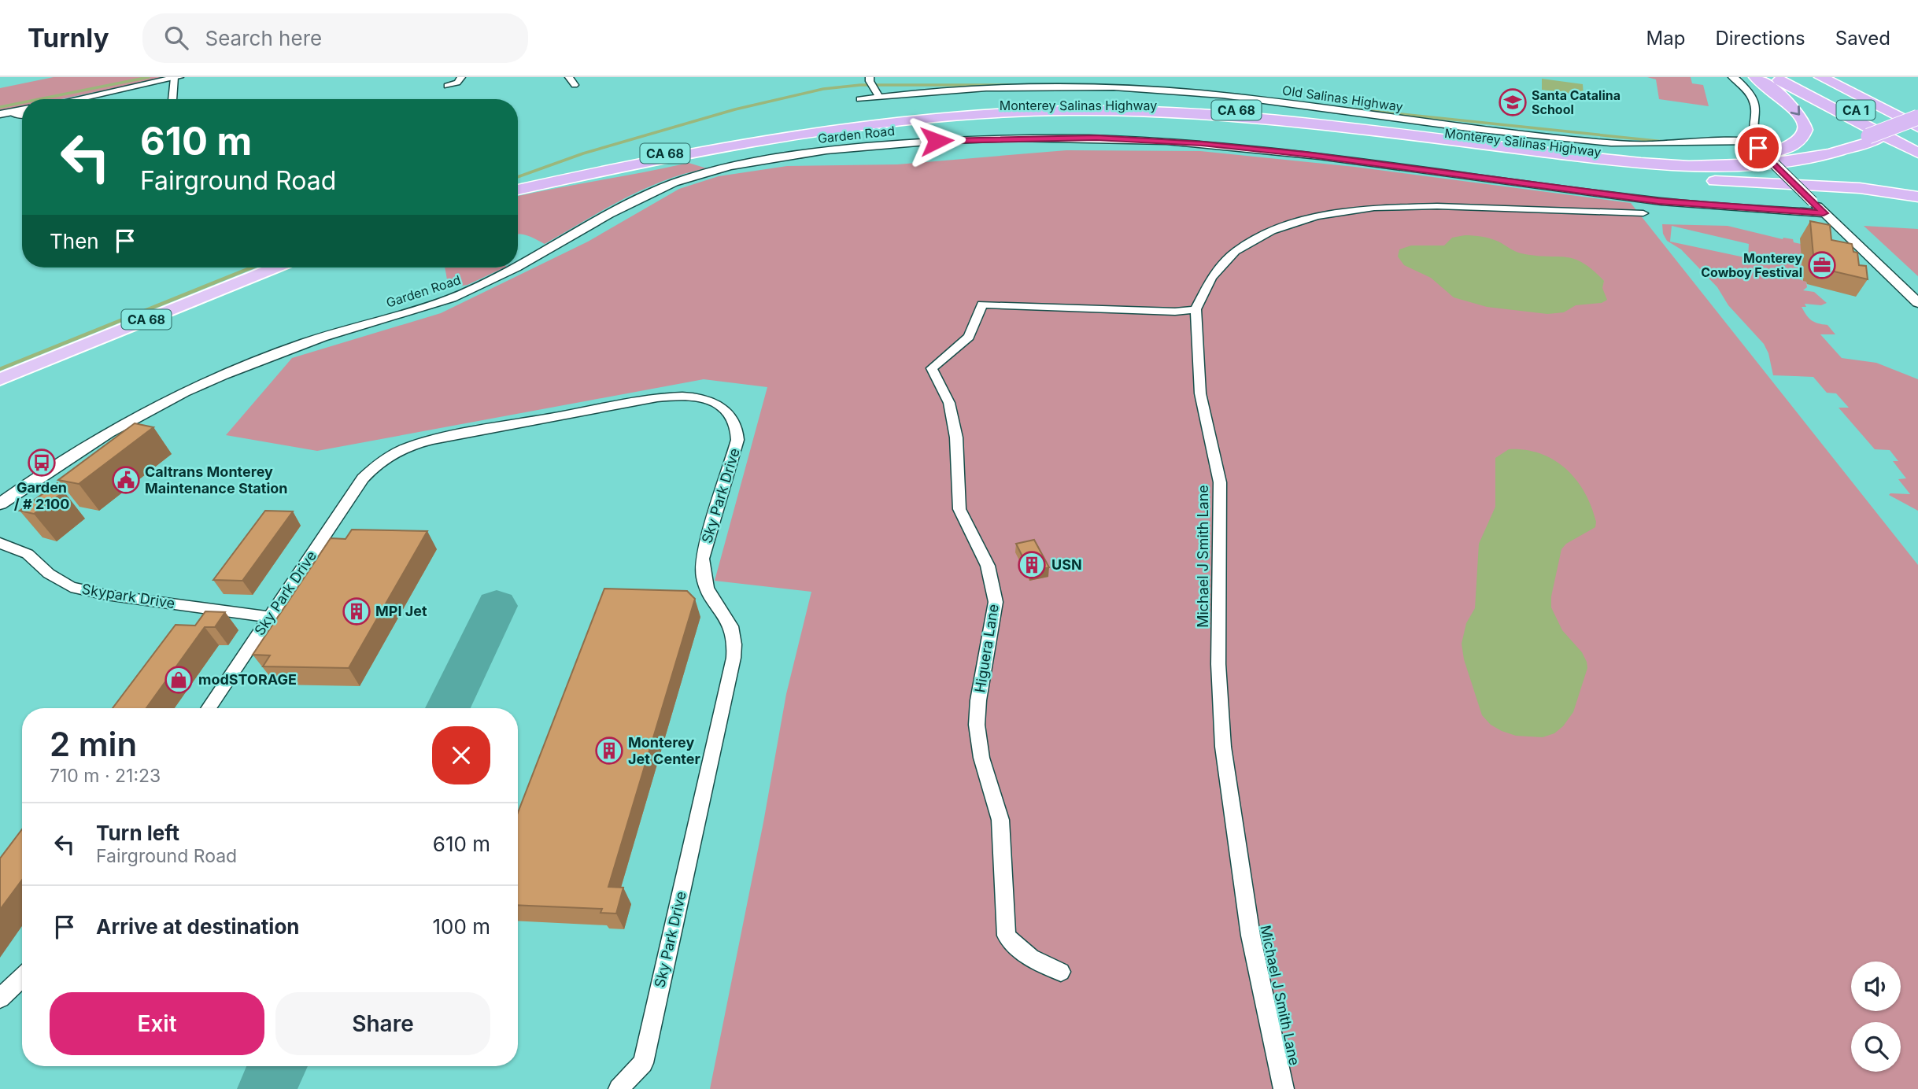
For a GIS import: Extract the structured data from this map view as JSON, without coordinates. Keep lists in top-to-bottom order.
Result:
{
  "streets": {
    "highway": ["Monterey Salinas Highway", "CA 68", "CA 1"],
    "street": [
      "Old Salinas Highway",
      "Garden Road",
      "Sky Park Drive",
      "Michael J Smith Lane",
      "Skypark Drive",
      "Higuera Lane"
    ]
  },
  "crossings": [
    ["Monterey Salinas Highway", "CA 68"],
    ["CA 68", "CA 1"],
    ["Sky Park Drive", "Skypark Drive"],
    ["Michael J Smith Lane", "Higuera Lane"]
  ],
  "places": {
    "school or university": ["Santa Catalina School"],
    "office": ["Monterey Cowboy Festival"],
    "bus stop": ["Garden / # 2100"],
    "public building": ["Caltrans Monterey Maintenance Station"],
    "building": ["USN", "MPI Jet", "Monterey Jet Center"],
    "shop": ["modSTORAGE"]
  },
  "page": {
    "header": "Turnly",
    "search": "Search here",
    "nav": ["Map", "Directions", "Saved"],
    "turn": ["610 m", "Fairground Road"],
    "then": "Then",
    "heading": ["2 min", "710 m · 21:23"],
    "list": [
      {
        "name": "Turn left",
        "note": "Fairground Road",
        "value": "610 m"
      },
      {
        "name": "Arrive at destination",
        "value": "100 m"
      }
    ],
    "buttons": ["Exit", "Share"]
  }
}
